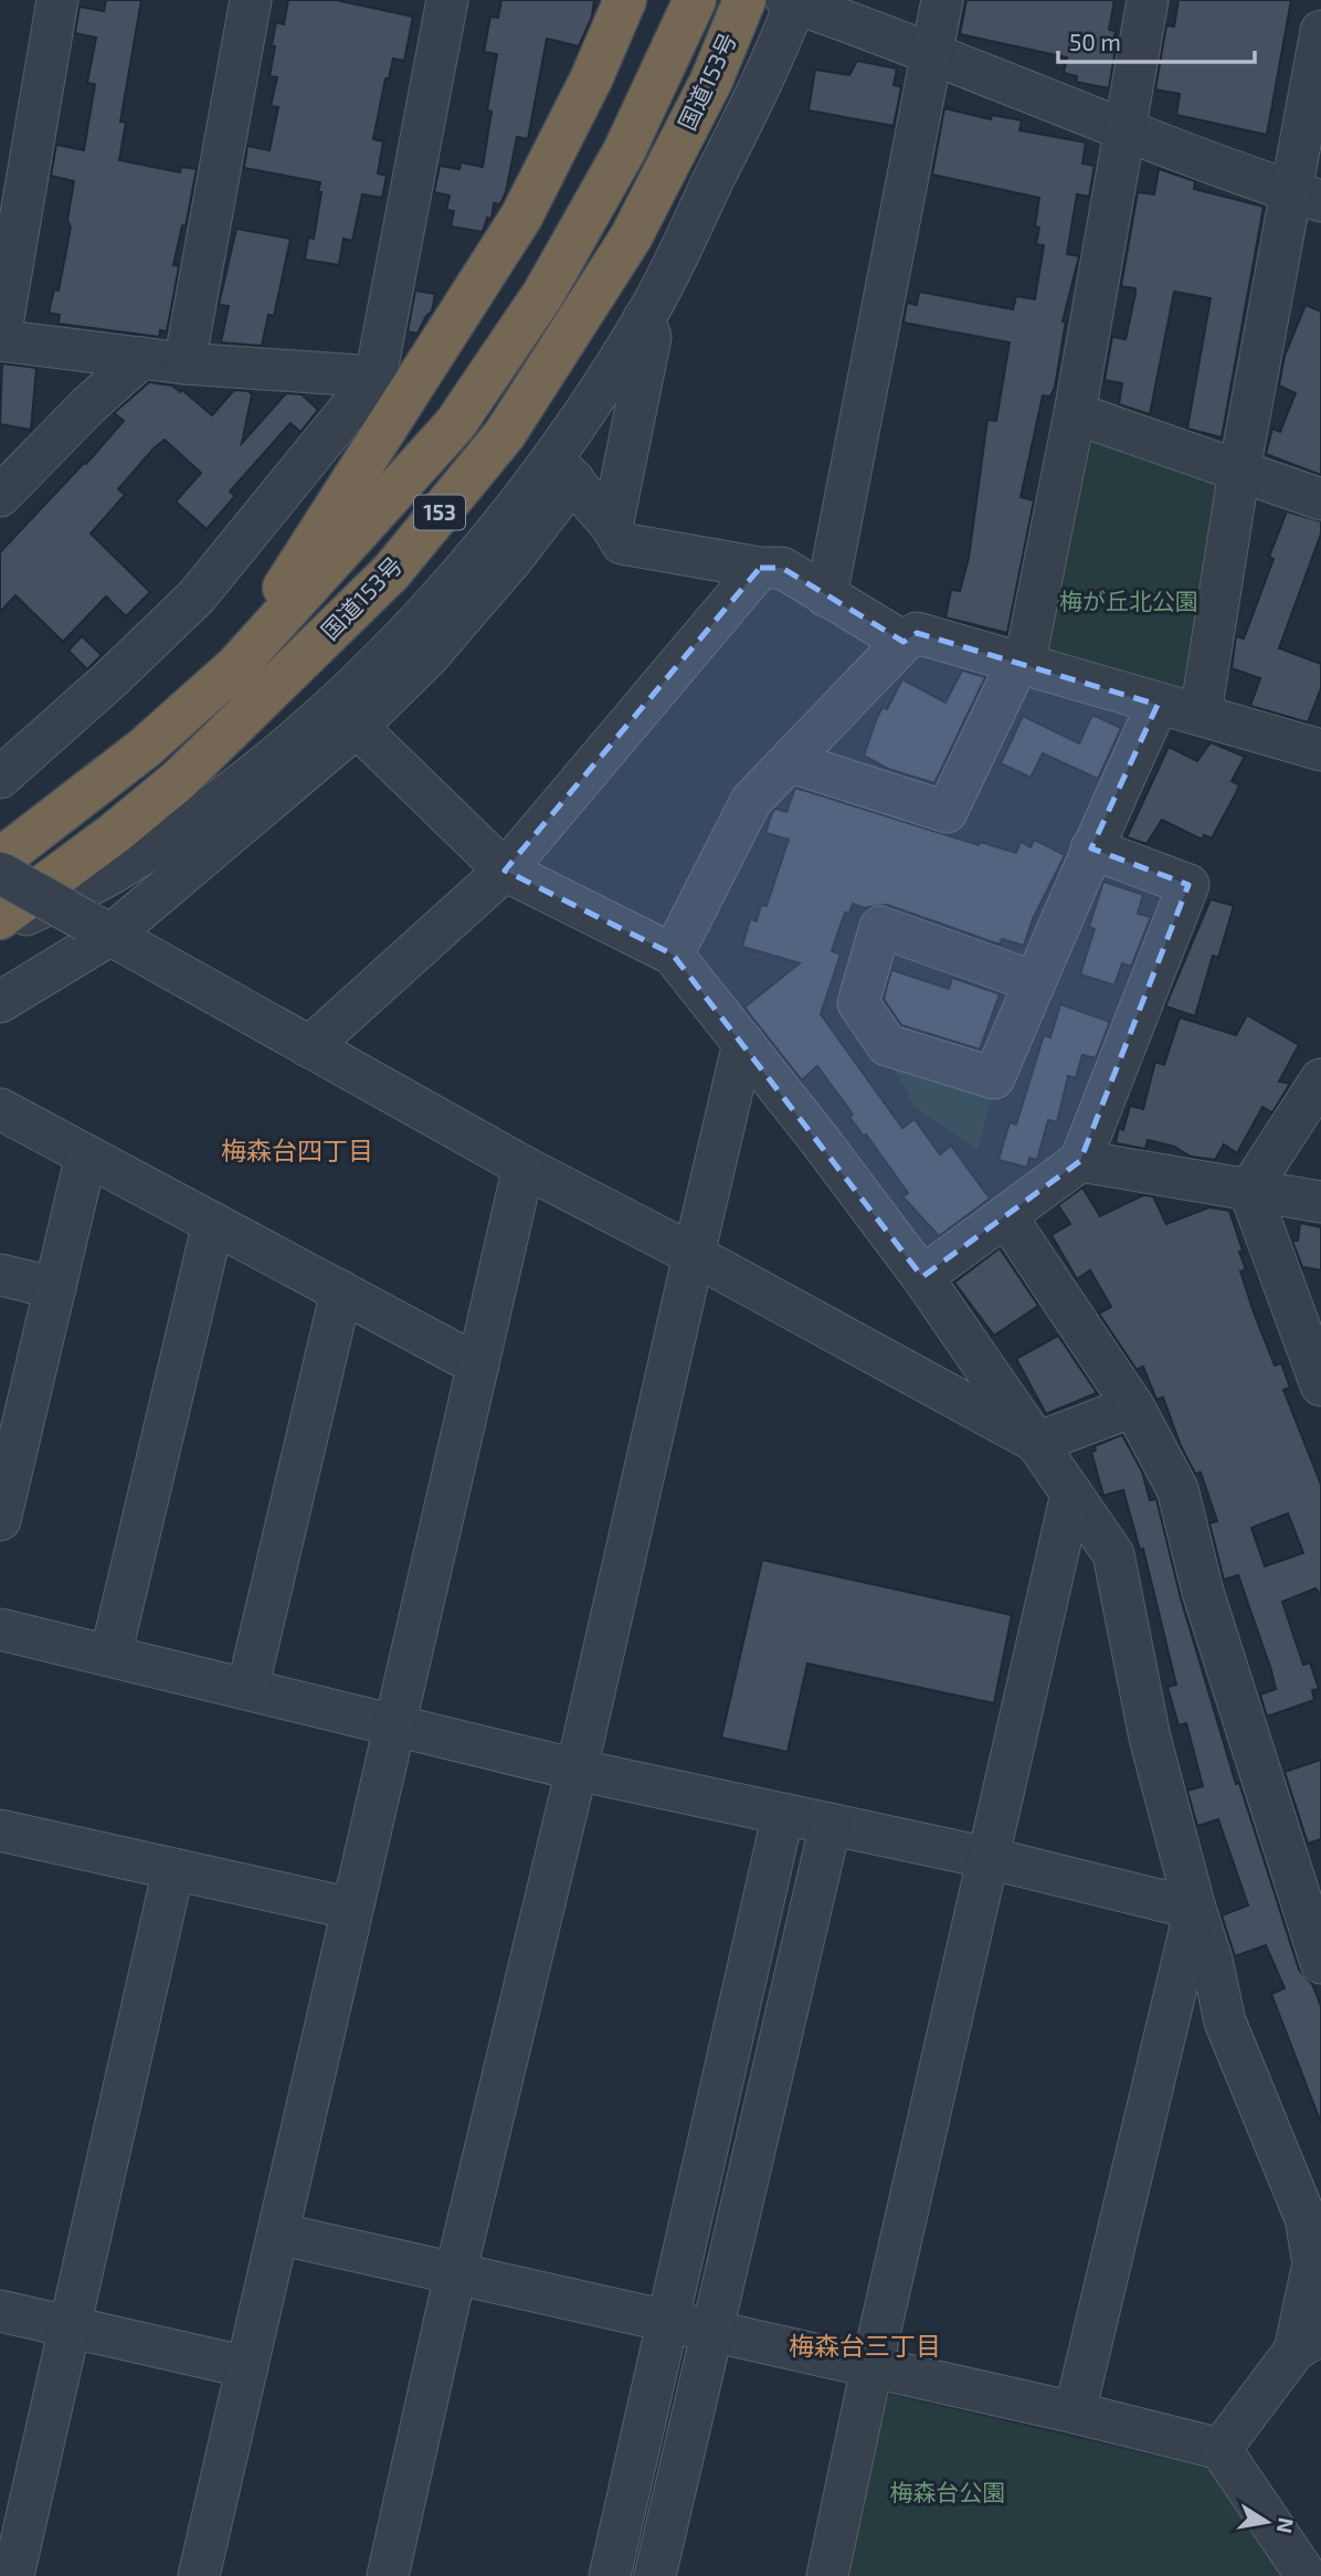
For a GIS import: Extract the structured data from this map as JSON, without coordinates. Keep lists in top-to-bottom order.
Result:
{
  "streets": {
    "highway": ["国道153号", "153"]
  },
  "districts": ["梅森台四丁目", "梅森台三丁目"],
  "parks": ["梅が丘北公園", "梅森台公園"],
  "scale_bar": "50 m",
  "north": "right"
}
